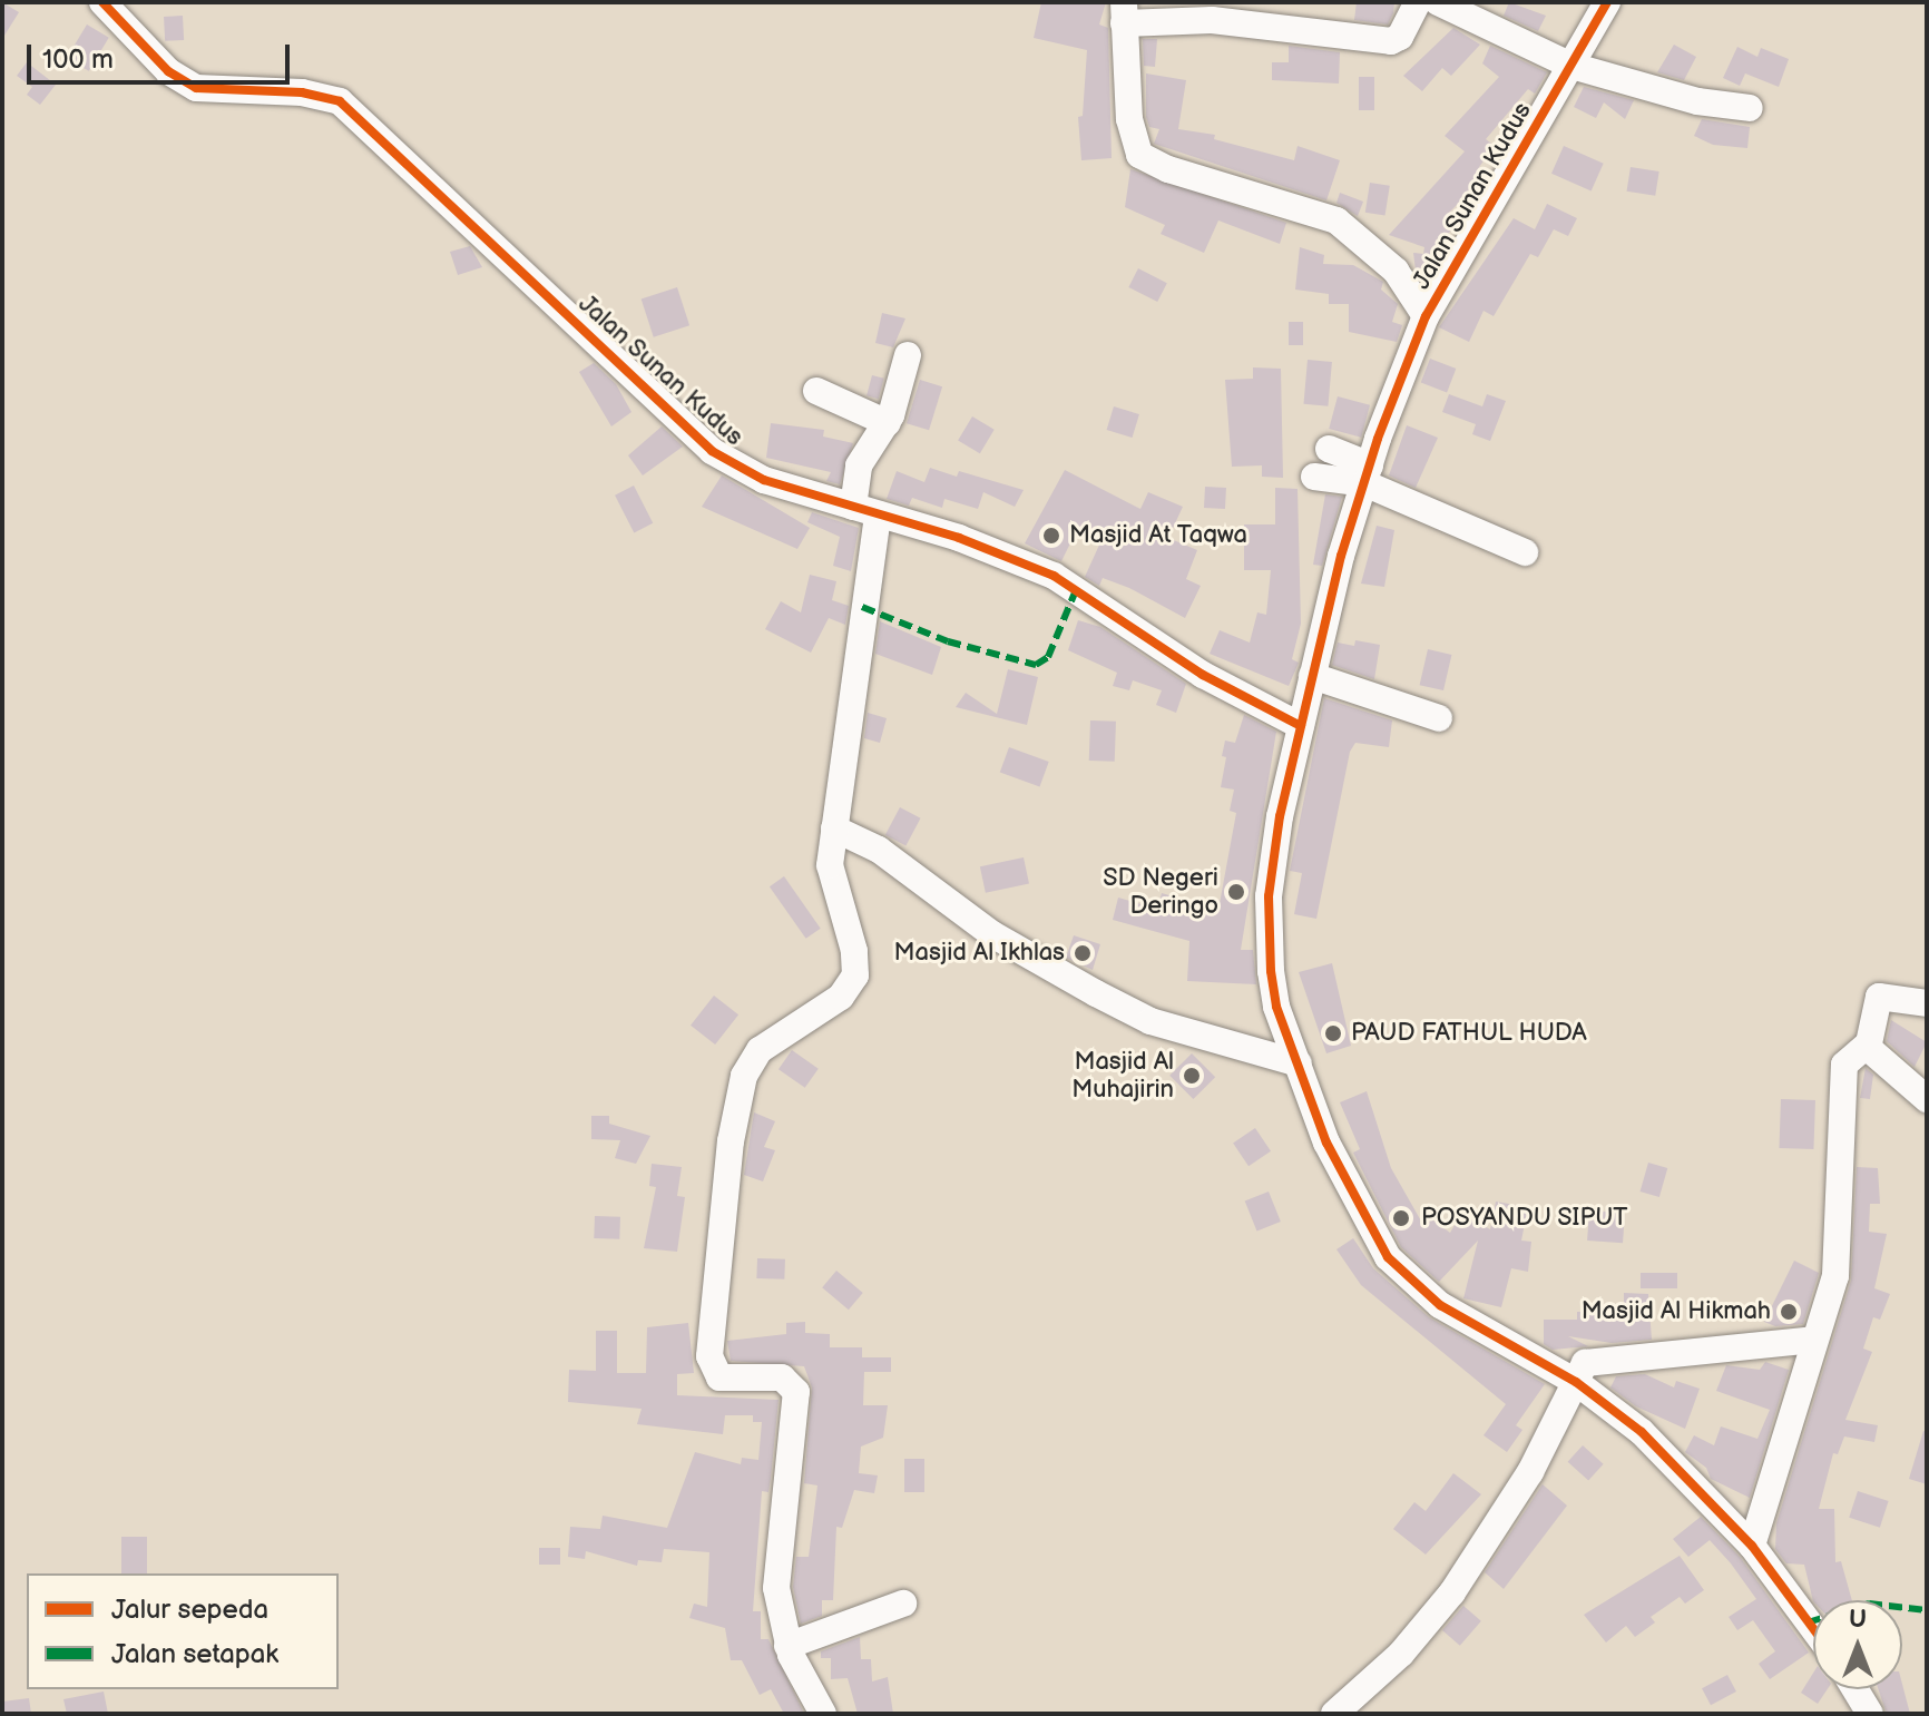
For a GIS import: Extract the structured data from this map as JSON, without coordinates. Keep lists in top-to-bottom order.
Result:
{
  "streets": {
    "street": ["Jalan Sunan Kudus"]
  },
  "places": [
    "Masjid At Taqwa",
    "SD Negeri Deringo",
    "Masjid Al Ikhlas",
    "PAUD FATHUL HUDA",
    "Masjid Al Muhajirin",
    "POSYANDU SIPUT",
    "Masjid Al Hikmah"
  ],
  "legend": ["Jalur sepeda", "Jalan setapak"],
  "scale_bar": "100 m",
  "north": "top"
}
